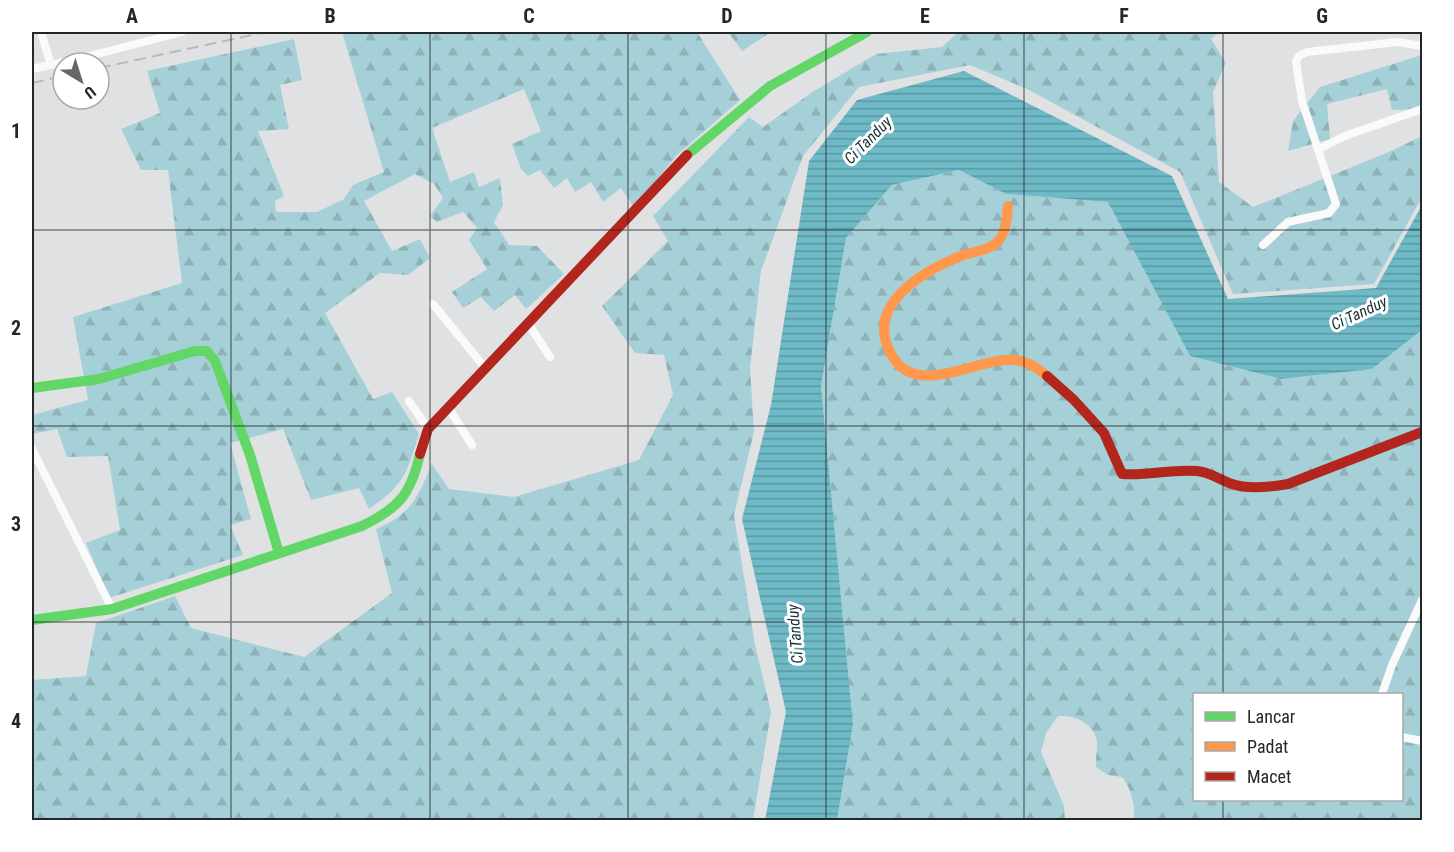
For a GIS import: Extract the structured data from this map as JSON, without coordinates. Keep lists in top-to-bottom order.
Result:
{
  "water": ["Ci Tanduy"],
  "legend": ["Lancar", "Padat", "Macet"],
  "north": "bottom right",
  "grid": {
    "columns": [
      "A",
      "B",
      "C",
      "D",
      "E",
      "F",
      "G"
    ],
    "rows": [
      "1",
      "2",
      "3",
      "4"
    ]
  }
}
